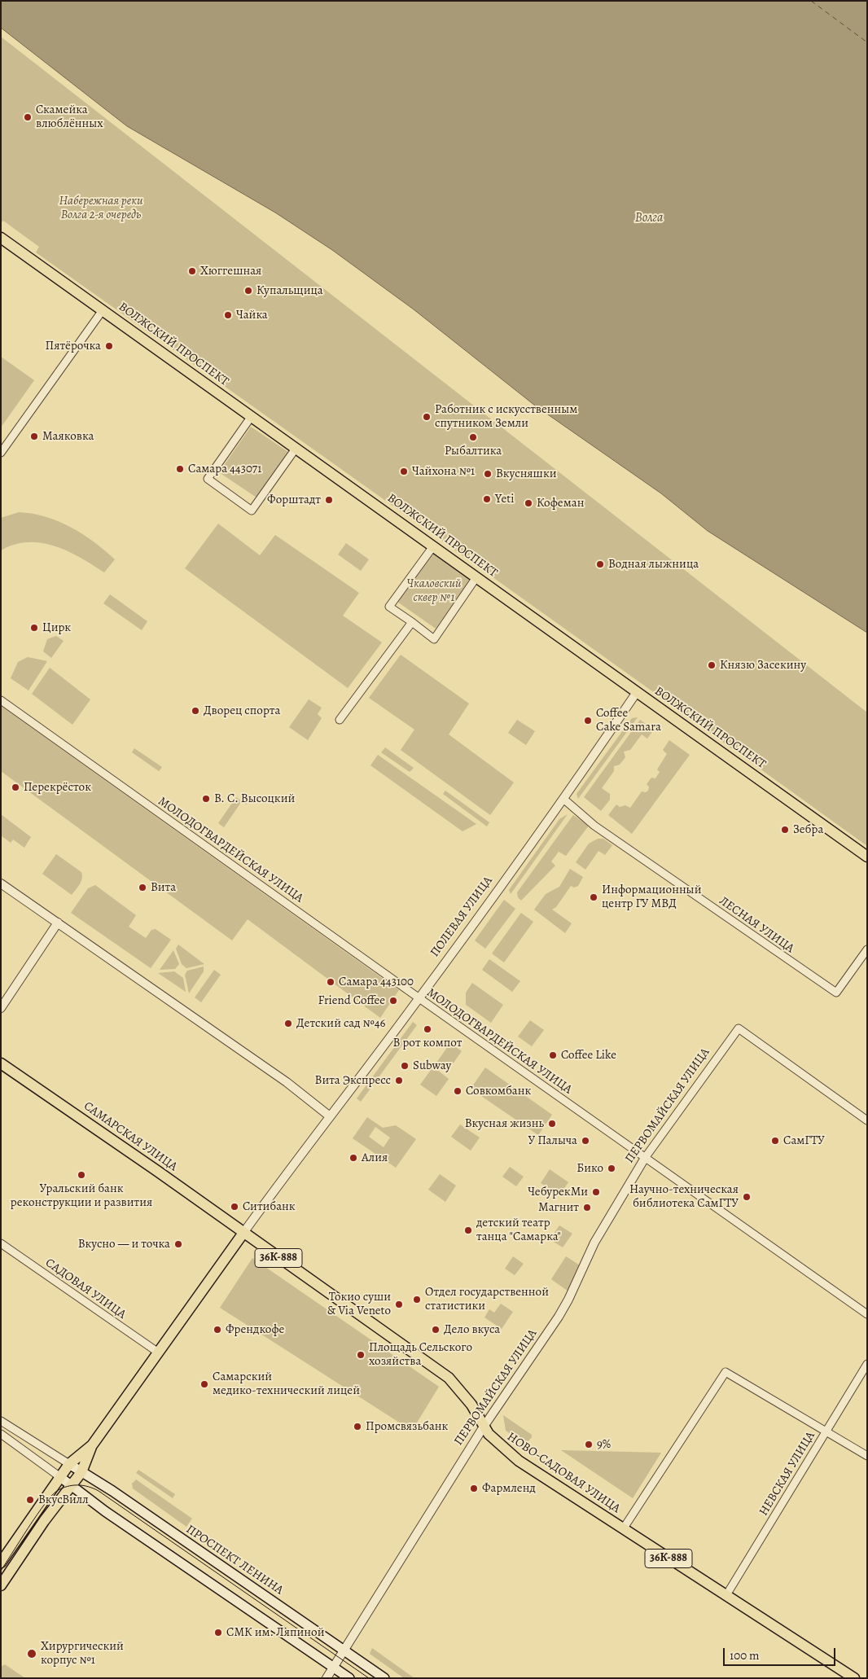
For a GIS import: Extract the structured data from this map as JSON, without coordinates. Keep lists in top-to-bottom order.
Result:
{
  "streets": {
    "main road": [
      "ВОЛЖСКИЙ ПРОСПЕКТ",
      "САМАРСКАЯ УЛИЦА",
      "36К-888",
      "НОВО-САДОВАЯ УЛИЦА",
      "ПРОСПЕКТ ЛЕНИНА"
    ],
    "street": [
      "МОЛОДОГВАРДЕЙСКАЯ УЛИЦА",
      "ПОЛЕВАЯ УЛИЦА",
      "ЛЕСНАЯ УЛИЦА",
      "ПЕРВОМАЙСКАЯ УЛИЦА",
      "САДОВАЯ УЛИЦА",
      "НЕВСКАЯ УЛИЦА"
    ]
  },
  "crossings": [
    ["ВОЛЖСКИЙ ПРОСПЕКТ", "ПОЛЕВАЯ УЛИЦА"],
    ["МОЛОДОГВАРДЕЙСКАЯ УЛИЦА", "ПОЛЕВАЯ УЛИЦА"],
    ["МОЛОДОГВАРДЕЙСКАЯ УЛИЦА", "ПЕРВОМАЙСКАЯ УЛИЦА"],
    ["ПОЛЕВАЯ УЛИЦА", "ЛЕСНАЯ УЛИЦА"],
    ["ПОЛЕВАЯ УЛИЦА", "САМАРСКАЯ УЛИЦА"],
    ["ПОЛЕВАЯ УЛИЦА", "НОВО-САДОВАЯ УЛИЦА"],
    ["ПЕРВОМАЙСКАЯ УЛИЦА", "НОВО-САДОВАЯ УЛИЦА"],
    ["ПЕРВОМАЙСКАЯ УЛИЦА", "ПРОСПЕКТ ЛЕНИНА"],
    ["САМАРСКАЯ УЛИЦА", "НОВО-САДОВАЯ УЛИЦА"],
    ["НОВО-САДОВАЯ УЛИЦА", "НЕВСКАЯ УЛИЦА"]
  ],
  "water": ["Волга"],
  "parks": ["Набережная реки Волга 2-я очередь", "Чкаловский сквер №1"],
  "places": [
    "Скамейка влюблённых",
    "Хюггешная",
    "Купальщица",
    "Чайка",
    "Пятёрочка",
    "Работник с искусственным спутником Земли",
    "Маяковка",
    "Рыбалтика",
    "Самара 443071",
    "Чайхона №1",
    "Вкусняшки",
    "Yeti",
    "Форштадт",
    "Кофеман",
    "Водная лыжница",
    "Цирк",
    "Князю Засекину",
    "Дворец спорта",
    "Coffee Cake Samara",
    "Перекрёсток",
    "В. С. Высоцкий",
    "Зебра",
    "Вита",
    "Информационный центр ГУ МВД",
    "Самара 443100",
    "Friend Coffee",
    "Детский сад №46",
    "В рот компот",
    "Coffee Like",
    "Subway",
    "Вита Экспресс",
    "Совкомбанк",
    "Вкусная жизнь",
    "У Палыча",
    "СамГТУ",
    "Алия",
    "Бико",
    "Уральский банк реконструкции и развития",
    "ЧебурекМи",
    "Научно-техническая библиотека СамГТУ",
    "Ситибанк",
    "Магнит",
    "детский театр танца \"Самарка\"",
    "Вкусно — и точка",
    "Отдел государственной статистики",
    "Токио суши & Via Veneto",
    "Френдкофе",
    "Дело вкуса",
    "Площадь Сельского хозяйства",
    "Самарский медико-технический лицей",
    "Промсвязьбанк",
    "9%",
    "Фармленд",
    "ВкусВилл",
    "СМК им. Ляпиной",
    "Хирургический корпус №1"
  ],
  "scale_bar": "100 m"
}
